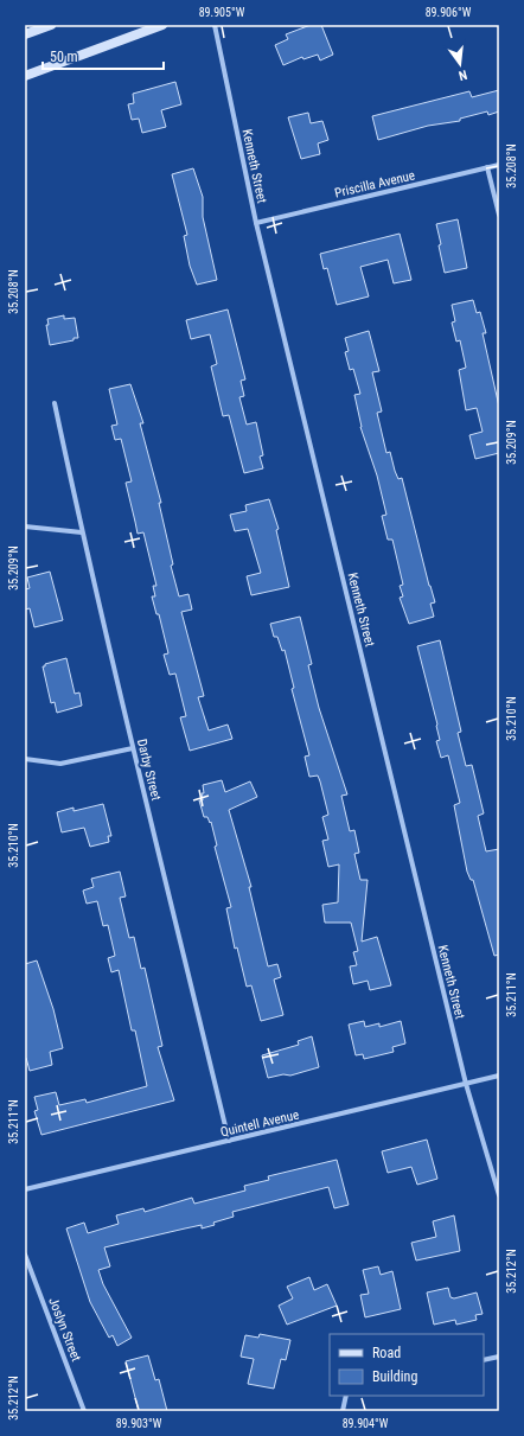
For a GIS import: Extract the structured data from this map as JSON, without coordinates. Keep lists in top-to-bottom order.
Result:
{
  "streets": {
    "street": [
      "Kenneth Street",
      "Priscilla Avenue",
      "Darby Street",
      "Quintell Avenue",
      "Joslyn Street"
    ]
  },
  "crossings": [
    ["Kenneth Street", "Priscilla Avenue"],
    ["Kenneth Street", "Quintell Avenue"],
    ["Darby Street", "Quintell Avenue"]
  ],
  "legend": ["Road", "Building"],
  "scale_bar": "50 m",
  "north": "bottom",
  "coordinates": [
    "89.905°W",
    "89.906°W",
    "35.208°N",
    "35.209°N",
    "35.210°N",
    "35.211°N",
    "35.212°N",
    "89.903°W",
    "89.904°W"
  ]
}
